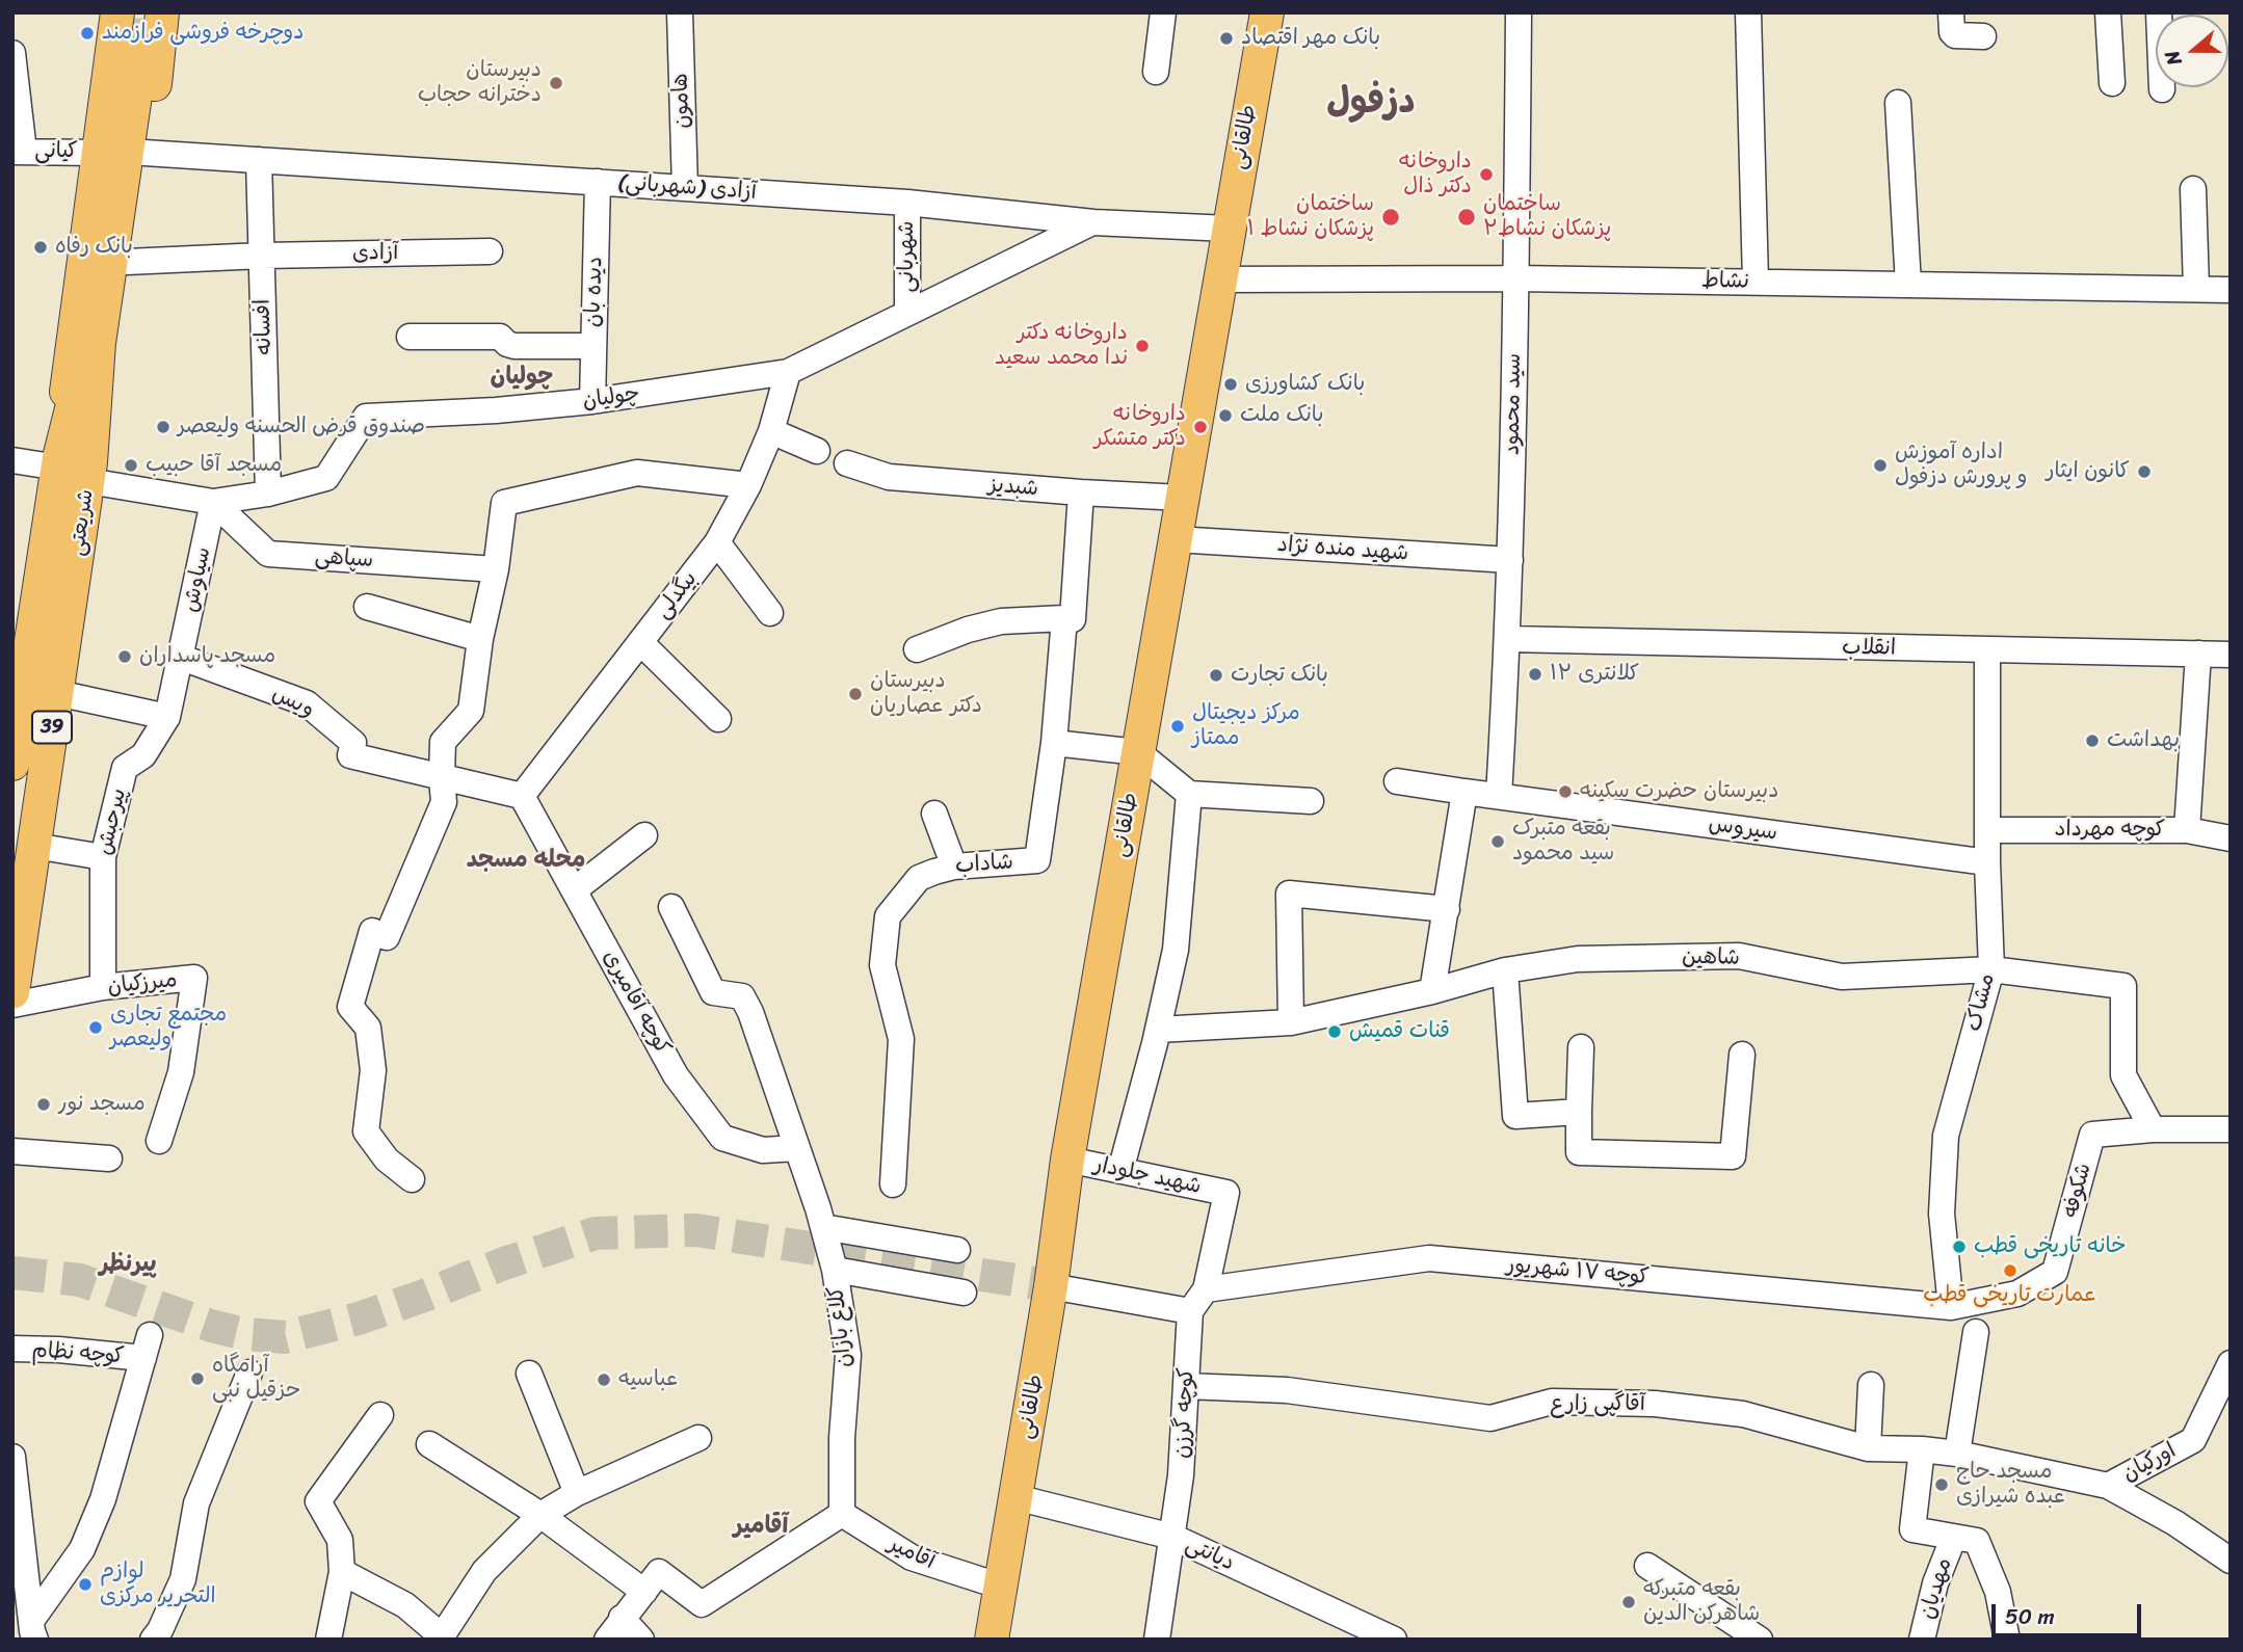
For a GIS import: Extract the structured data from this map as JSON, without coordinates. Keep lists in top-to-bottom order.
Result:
{
  "streets": {
    "main road": ["طالقانی", "شریعتی", "39"],
    "street": [
      "هامون",
      "کیانی",
      "آزادی (شهربانی)",
      "آزادی",
      "شهربانی",
      "نشاط",
      "دیده بان",
      "افسانه",
      "چولیان",
      "سید محمود",
      "شبدیز",
      "شهید منده نژاد",
      "سپاهی",
      "سیاوش",
      "بیگدلی",
      "انقلاب",
      "ویس",
      "پیرحبش",
      "سیروس",
      "کوچه مهرداد",
      "شاداب",
      "شاهین",
      "میرزکیان",
      "کوچه آقامیری",
      "مشاک",
      "شهید جلودار",
      "شکوفه",
      "کوچه ۱۷ شهریور",
      "کلاغ بازان",
      "کوچه نظام",
      "آقاگپی زارع",
      "کوچه گرزن",
      "اورکیان",
      "آقامیر",
      "دیانتی",
      "مهدیان"
    ]
  },
  "crossings": [
    ["هامون", "آزادی (شهربانی)"],
    ["طالقانی", "آزادی (شهربانی)"],
    ["طالقانی", "نشاط"],
    ["طالقانی", "شبدیز"],
    ["طالقانی", "شهید منده نژاد"],
    ["طالقانی", "شهید جلودار"],
    ["طالقانی", "آقامیر"],
    ["طالقانی", "دیانتی"],
    ["آزادی (شهربانی)", "شهربانی"],
    ["آزادی (شهربانی)", "دیده بان"],
    ["آزادی (شهربانی)", "افسانه"],
    ["آزادی (شهربانی)", "چولیان"],
    ["آزادی", "افسانه"],
    ["شهربانی", "چولیان"],
    ["نشاط", "سید محمود"],
    ["دیده بان", "چولیان"],
    ["افسانه", "چولیان"],
    ["چولیان", "شریعتی"],
    ["چولیان", "سپاهی"],
    ["چولیان", "سیاوش"],
    ["چولیان", "بیگدلی"],
    ["سید محمود", "شهید منده نژاد"],
    ["سید محمود", "انقلاب"],
    ["سید محمود", "سیروس"],
    ["شبدیز", "شاداب"],
    ["سپاهی", "سیاوش"],
    ["سیاوش", "ویس"],
    ["بیگدلی", "کوچه آقامیری"],
    ["انقلاب", "مشاک"],
    ["پیرحبش", "میرزکیان"],
    ["سیروس", "مشاک"],
    ["کوچه مهرداد", "مشاک"],
    ["شاهین", "مشاک"],
    ["شاهین", "شکوفه"],
    ["مشاک", "شکوفه"],
    ["مشاک", "کوچه ۱۷ شهریور"],
    ["شهید جلودار", "کوچه گرزن"],
    ["شکوفه", "کوچه ۱۷ شهریور"],
    ["کوچه ۱۷ شهریور", "کوچه گرزن"],
    ["کلاغ بازان", "آقامیر"],
    ["آقاگپی زارع", "کوچه گرزن"],
    ["آقاگپی زارع", "اورکیان"],
    ["کوچه گرزن", "دیانتی"]
  ],
  "districts": [
    "دزفول",
    "چولیان",
    "محله مسجد",
    "پیرنظر",
    "آقامیر"
  ],
  "places": [
    "دوچرخه فروشی فرازمند",
    "بانک مهر اقتصاد",
    "دبیرستان دخترانه حجاب",
    "داروخانه دکتر ذال",
    "ساختمان پزشکان نشاط ۱",
    "ساختمان پزشکان نشاط۲",
    "بانک رفاه",
    "داروخانه دکتر ندا محمد سعید",
    "بانک کشاورزی",
    "بانک ملت",
    "صندوق قرض الحسنه ولیعصر",
    "داروخانه دکتر متشکر",
    "مسجد آقا حبیب",
    "اداره آموزش و پرورش دزفول",
    "کانون ایثار",
    "مسجد پاسداران",
    "کلانتری ۱۲",
    "بانک تجارت",
    "دبیرستان دکتر عصاریان",
    "مرکز دیجیتال ممتاز",
    "بهداشت",
    "دبیرستان حضرت سکینه",
    "بقعه متبرک سید محمود",
    "مجتمع تجاری ولیعصر",
    "قنات قمیش",
    "مسجد نور",
    "خانه تاریخی قطب",
    "عمارت تاریخی قطب",
    "آرامگاه حزقیل نبی",
    "عباسیه",
    "مسجد حاج عبده شیرازی",
    "لوازم التحریر مرکزی",
    "بقعه متبرکه شاهرکن الدین"
  ],
  "scale_bar": "50 m",
  "north": "left"
}
